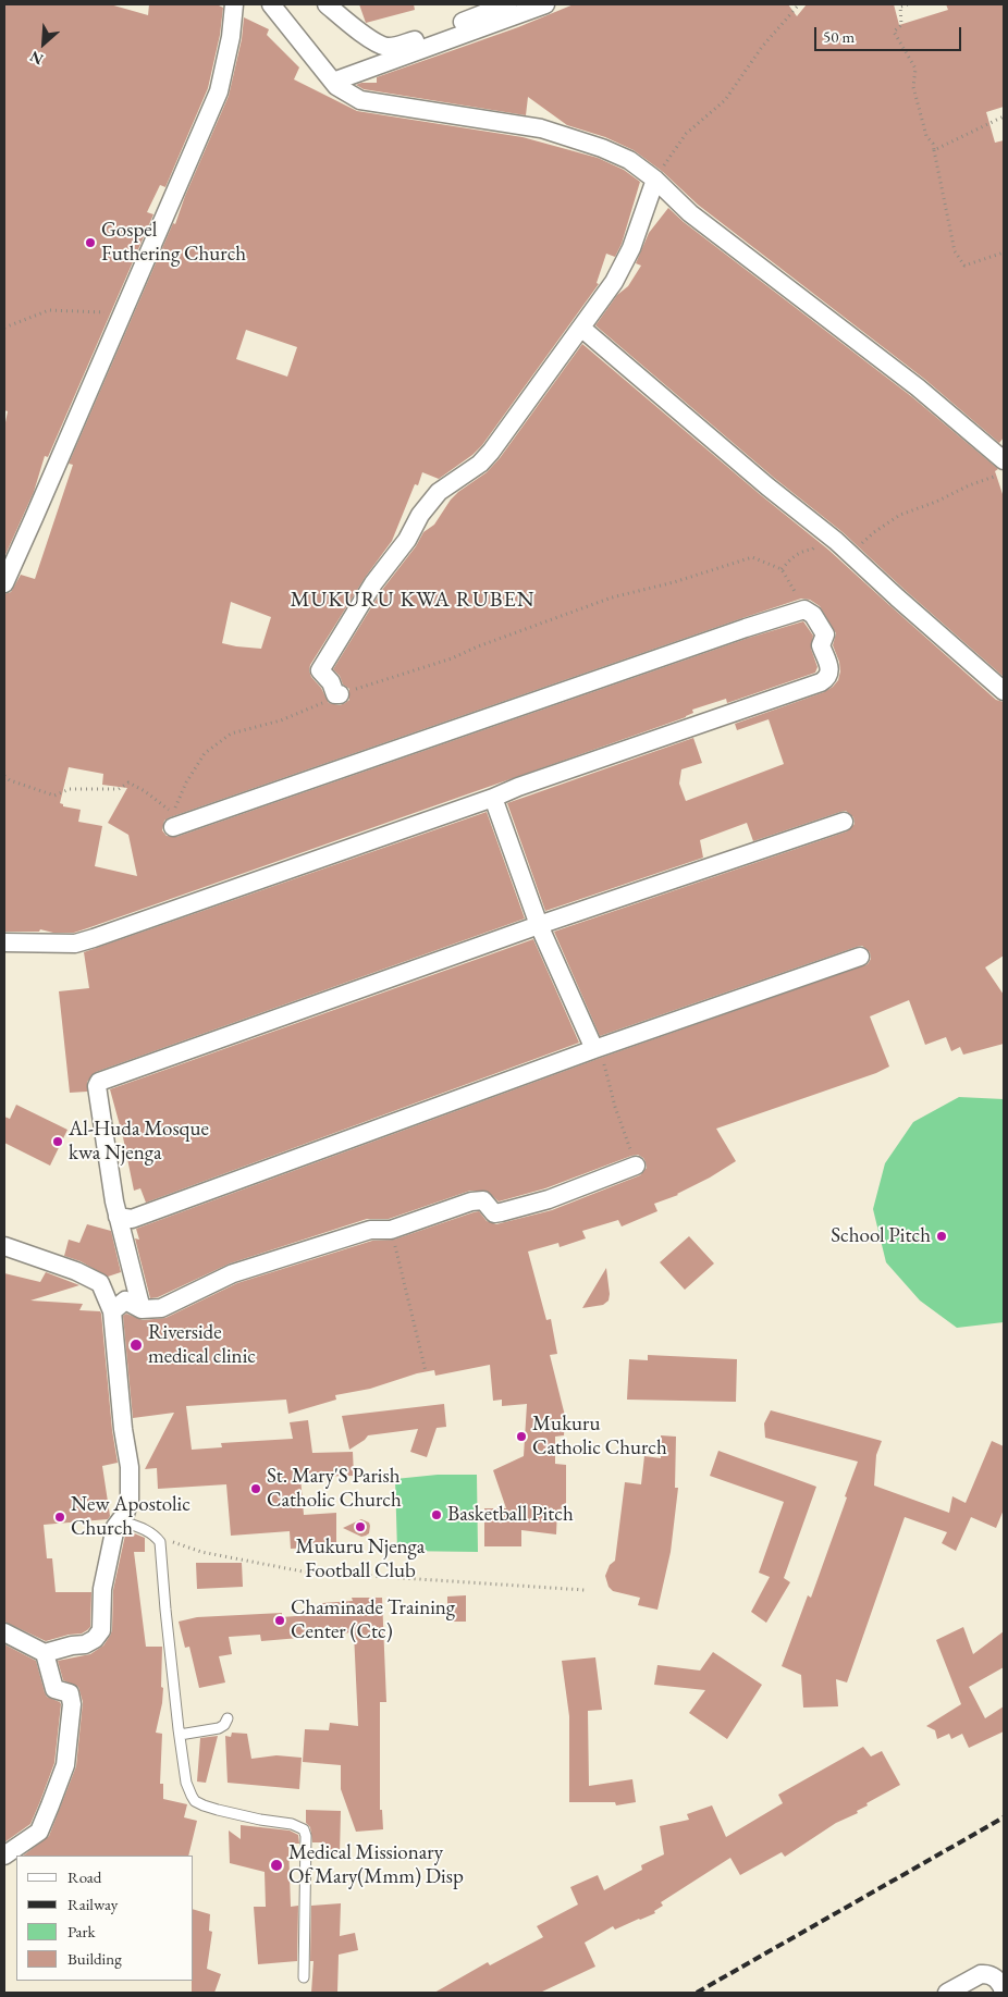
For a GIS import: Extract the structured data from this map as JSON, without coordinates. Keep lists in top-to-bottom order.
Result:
{
  "districts": ["MUKURU KWA RUBEN"],
  "places": [
    "Gospel Futhering Church",
    "Al-Huda Mosque kwa Njenga",
    "School Pitch",
    "Riverside medical clinic",
    "Mukuru Catholic Church",
    "St. Mary'S Parish Catholic Church",
    "Basketball Pitch",
    "New Apostolic Church",
    "Mukuru Njenga Football Club",
    "Chaminade Training Center (Ctc)",
    "Medical Missionary Of Mary(Mmm) Disp"
  ],
  "legend": [
    "Road",
    "Railway",
    "Park",
    "Building"
  ],
  "scale_bar": "50 m",
  "north": "bottom left"
}
